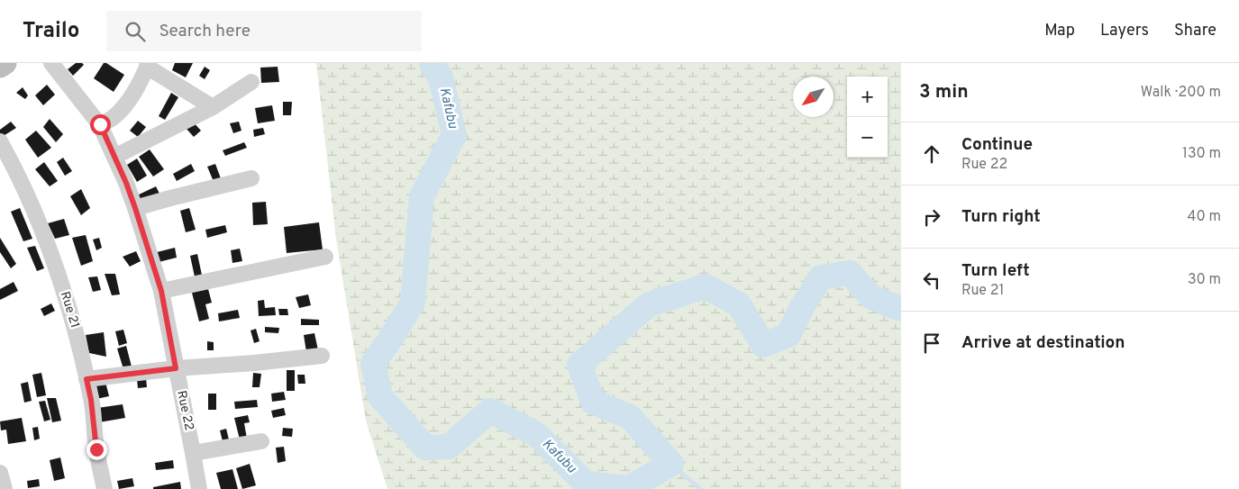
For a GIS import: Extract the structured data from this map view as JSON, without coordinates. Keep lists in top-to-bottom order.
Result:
{
  "streets": {
    "street": ["Rue 21", "Rue 22"]
  },
  "water": ["Kafubu"],
  "north": "bottom left",
  "page": {
    "header": "Trailo",
    "search": "Search here",
    "nav": ["Map", "Layers", "Share"],
    "heading": ["3 min", "Walk · 200 m"],
    "map_buttons": ["+", "−"],
    "list": [
      ["Continue", "Rue 22", "130 m"],
      ["Turn right", "40 m"],
      ["Turn left", "Rue 21", "30 m"],
      "Arrive at destination"
    ]
  }
}
